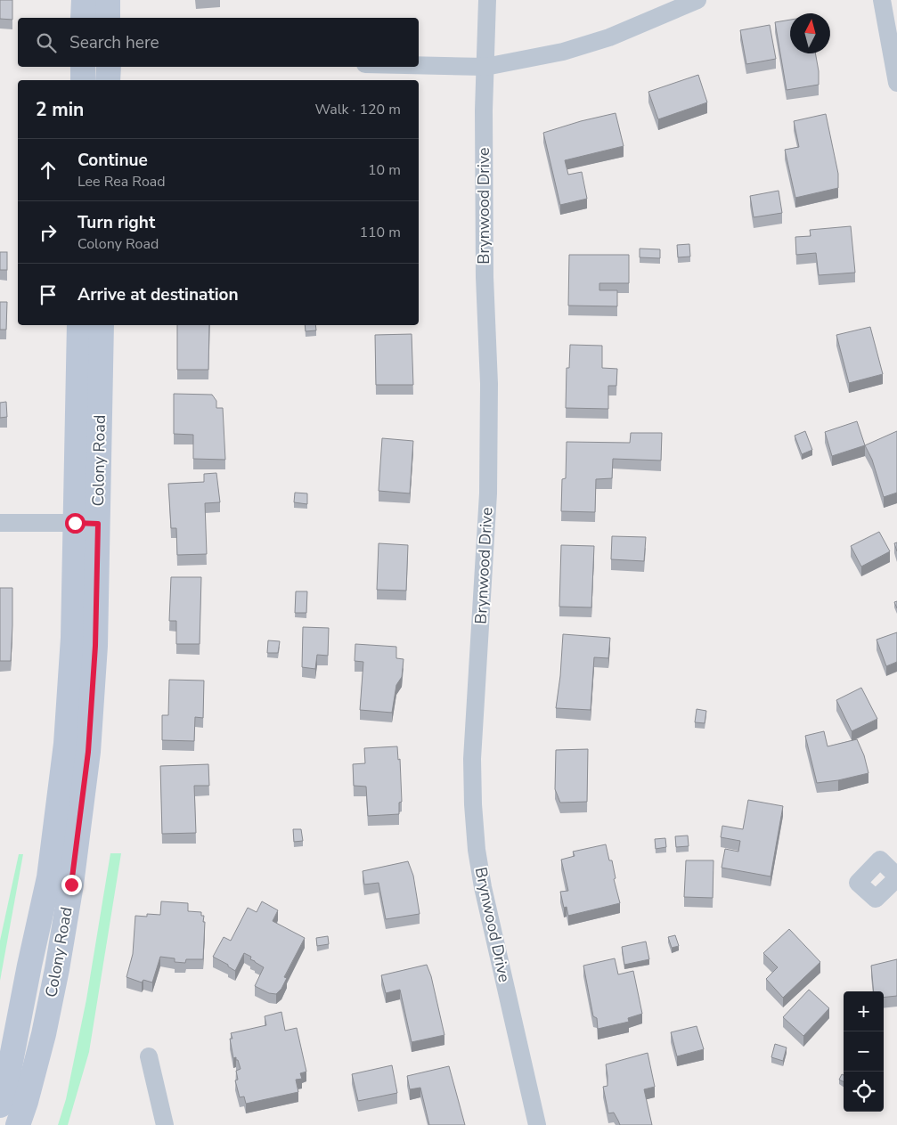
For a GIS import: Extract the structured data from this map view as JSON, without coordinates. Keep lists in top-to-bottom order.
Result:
{
  "streets": {
    "main road": ["Colony Road"],
    "street": ["Brynwood Drive"]
  },
  "north": "top",
  "page": {
    "search": "Search here",
    "heading": ["2 min", "Walk · 120 m"],
    "list": [
      ["Continue", "Lee Rea Road", "10 m"],
      ["Turn right", "Colony Road", "110 m"],
      "Arrive at destination"
    ],
    "map_buttons": ["+", "−"]
  }
}
